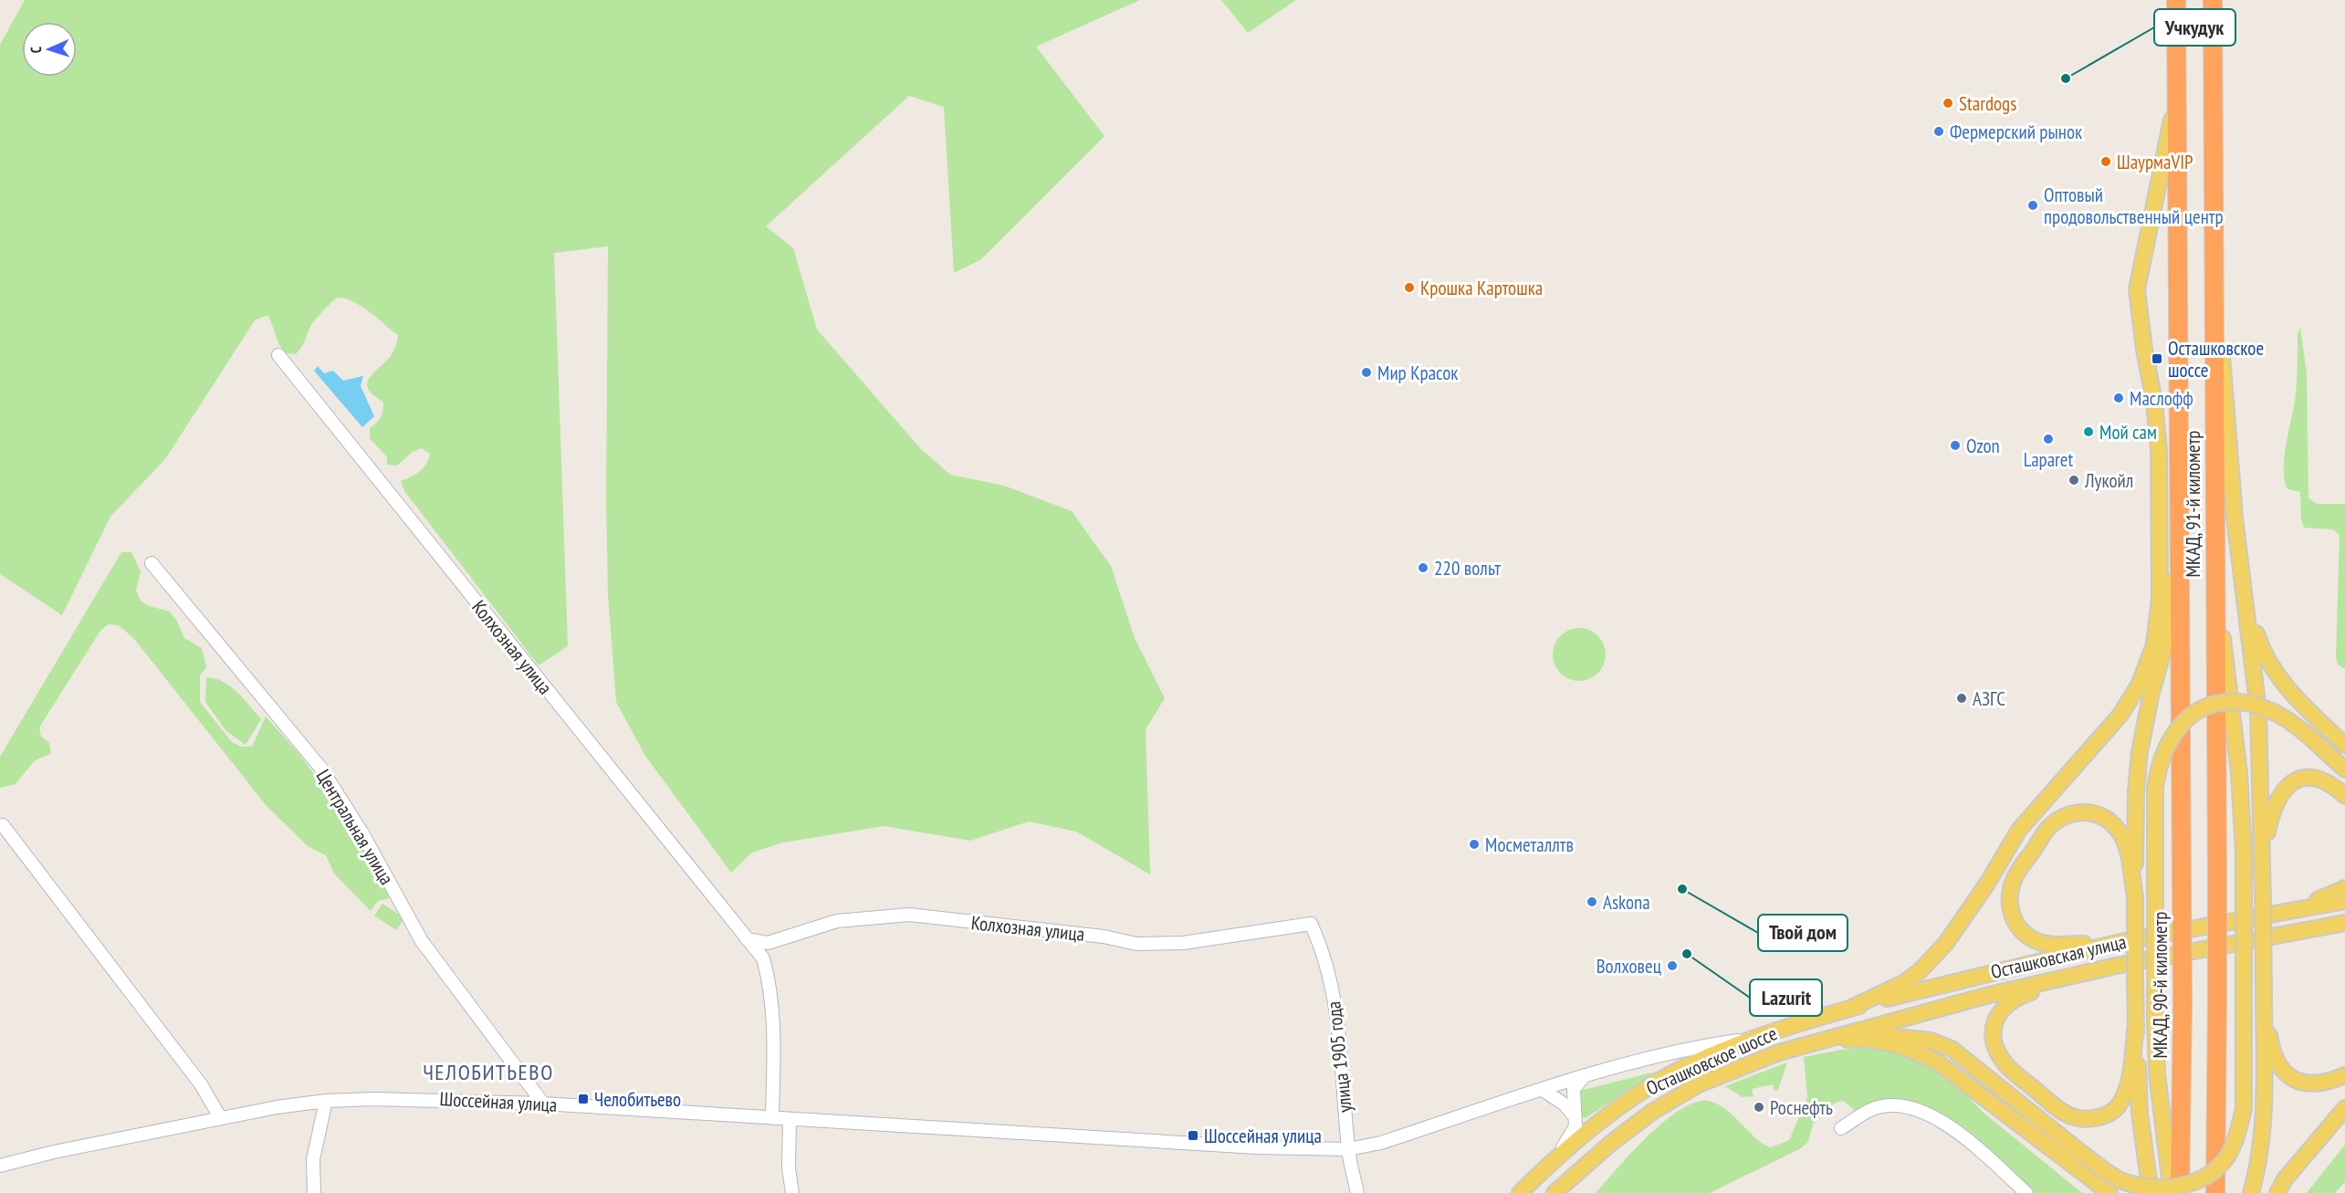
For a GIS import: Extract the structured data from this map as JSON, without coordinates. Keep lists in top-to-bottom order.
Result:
{
  "streets": {
    "highway": ["МКАД, 91-й километр", "МКАД, 90-й километр"],
    "main road": ["Осташковская улица", "Осташковское шоссе"],
    "street": [
      "Колхозная улица",
      "Центральная улица",
      "улица 1905 года",
      "Шоссейная улица"
    ]
  },
  "crossings": [
    ["МКАД, 91-й километр", "МКАД, 90-й километр"],
    ["Колхозная улица", "улица 1905 года"],
    ["Колхозная улица", "Шоссейная улица"],
    ["Центральная улица", "Шоссейная улица"],
    ["Осташковская улица", "Осташковское шоссе"],
    ["улица 1905 года", "Шоссейная улица"],
    ["Осташковское шоссе", "Шоссейная улица"]
  ],
  "districts": ["ЧЕЛОБИТЬЕВО"],
  "places": {
    "other": [
      "Учкудук",
      "Stardogs",
      "Фермерский рынок",
      "ШаурмаVIP",
      "Оптовый продовольственный центр",
      "Крошка Картошка",
      "Мир Красок",
      "Маслофф",
      "Мой сам",
      "Laparet",
      "Ozon",
      "Лукойл",
      "220 вольт",
      "АЗГС",
      "Мосметаллтв",
      "Твой дом",
      "Askona",
      "Lazurit",
      "Волховец",
      "Роснефть"
    ],
    "transit": ["Осташковское шоссе", "Челобитьево", "Шоссейная улица"]
  },
  "north": "left"
}
